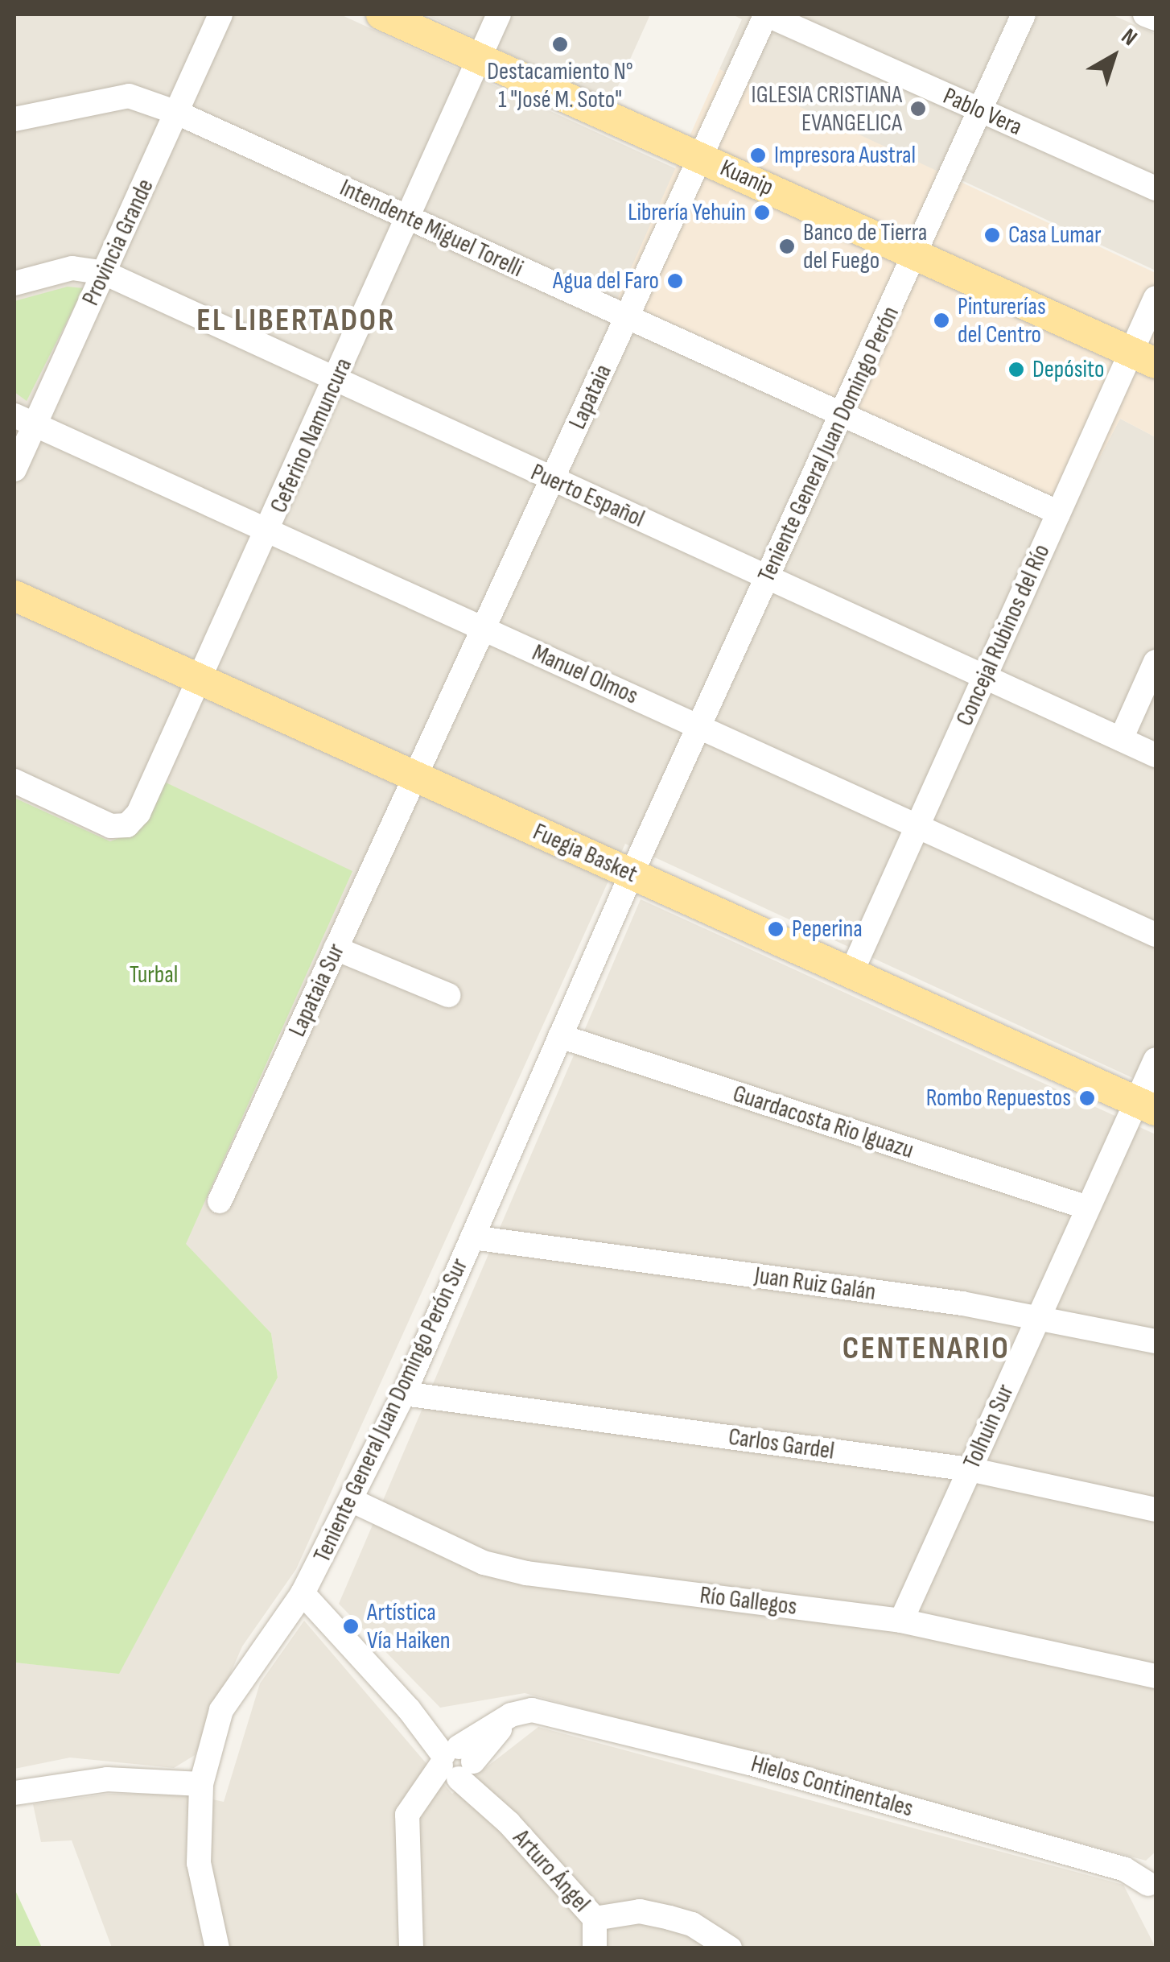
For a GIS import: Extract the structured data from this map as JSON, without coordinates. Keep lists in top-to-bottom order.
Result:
{
  "streets": {
    "main road": ["Kuanip", "Fuegia Basket"],
    "street": [
      "Pablo Vera",
      "Intendente Miguel Torelli",
      "Provincia Grande",
      "Lapataia",
      "Ceferino Namuncura",
      "Teniente General Juan Domingo Perón",
      "Puerto Español",
      "Concejal Rubinos del Río",
      "Manuel Olmos",
      "Lapataia Sur",
      "Guardacosta Rio Iguazu",
      "Juan Ruiz Galán",
      "Teniente General Juan Domingo Perón Sur",
      "Tolhuin Sur",
      "Carlos Gardel",
      "Río Gallegos",
      "Hielos Continentales",
      "Arturo Ángel"
    ]
  },
  "crossings": [
    ["Pablo Vera", "Lapataia"],
    ["Pablo Vera", "Teniente General Juan Domingo Perón"],
    ["Kuanip", "Lapataia"],
    ["Kuanip", "Ceferino Namuncura"],
    ["Kuanip", "Teniente General Juan Domingo Perón"],
    ["Kuanip", "Concejal Rubinos del Río"],
    ["Intendente Miguel Torelli", "Provincia Grande"],
    ["Intendente Miguel Torelli", "Lapataia"],
    ["Intendente Miguel Torelli", "Ceferino Namuncura"],
    ["Intendente Miguel Torelli", "Teniente General Juan Domingo Perón"],
    ["Intendente Miguel Torelli", "Concejal Rubinos del Río"],
    ["Provincia Grande", "Puerto Español"],
    ["Provincia Grande", "Manuel Olmos"],
    ["Lapataia", "Puerto Español"],
    ["Lapataia", "Manuel Olmos"],
    ["Lapataia", "Fuegia Basket"],
    ["Lapataia", "Lapataia Sur"],
    ["Ceferino Namuncura", "Puerto Español"],
    ["Ceferino Namuncura", "Manuel Olmos"],
    ["Ceferino Namuncura", "Fuegia Basket"],
    ["Teniente General Juan Domingo Perón", "Puerto Español"],
    ["Teniente General Juan Domingo Perón", "Manuel Olmos"],
    ["Teniente General Juan Domingo Perón", "Fuegia Basket"],
    ["Teniente General Juan Domingo Perón", "Teniente General Juan Domingo Perón Sur"],
    ["Puerto Español", "Concejal Rubinos del Río"],
    ["Concejal Rubinos del Río", "Manuel Olmos"],
    ["Concejal Rubinos del Río", "Fuegia Basket"],
    ["Fuegia Basket", "Lapataia Sur"],
    ["Fuegia Basket", "Teniente General Juan Domingo Perón Sur"],
    ["Fuegia Basket", "Tolhuin Sur"],
    ["Guardacosta Rio Iguazu", "Teniente General Juan Domingo Perón Sur"],
    ["Guardacosta Rio Iguazu", "Tolhuin Sur"],
    ["Juan Ruiz Galán", "Teniente General Juan Domingo Perón Sur"],
    ["Juan Ruiz Galán", "Tolhuin Sur"],
    ["Teniente General Juan Domingo Perón Sur", "Carlos Gardel"],
    ["Teniente General Juan Domingo Perón Sur", "Río Gallegos"],
    ["Teniente General Juan Domingo Perón Sur", "Arturo Ángel"],
    ["Tolhuin Sur", "Carlos Gardel"],
    ["Tolhuin Sur", "Río Gallegos"],
    ["Hielos Continentales", "Arturo Ángel"]
  ],
  "districts": ["EL LIBERTADOR", "CENTENARIO"],
  "parks": ["Turbal"],
  "places": [
    "Destacamiento N° 1 \"José M. Soto\"",
    "IGLESIA CRISTIANA EVANGELICA",
    "Impresora Austral",
    "Librería Yehuin",
    "Casa Lumar",
    "Banco de Tierra del Fuego",
    "Agua del Faro",
    "Pinturerías del Centro",
    "Depósito",
    "Peperina",
    "Rombo Repuestos",
    "Artística Vía Haiken"
  ],
  "north": "top right"
}
